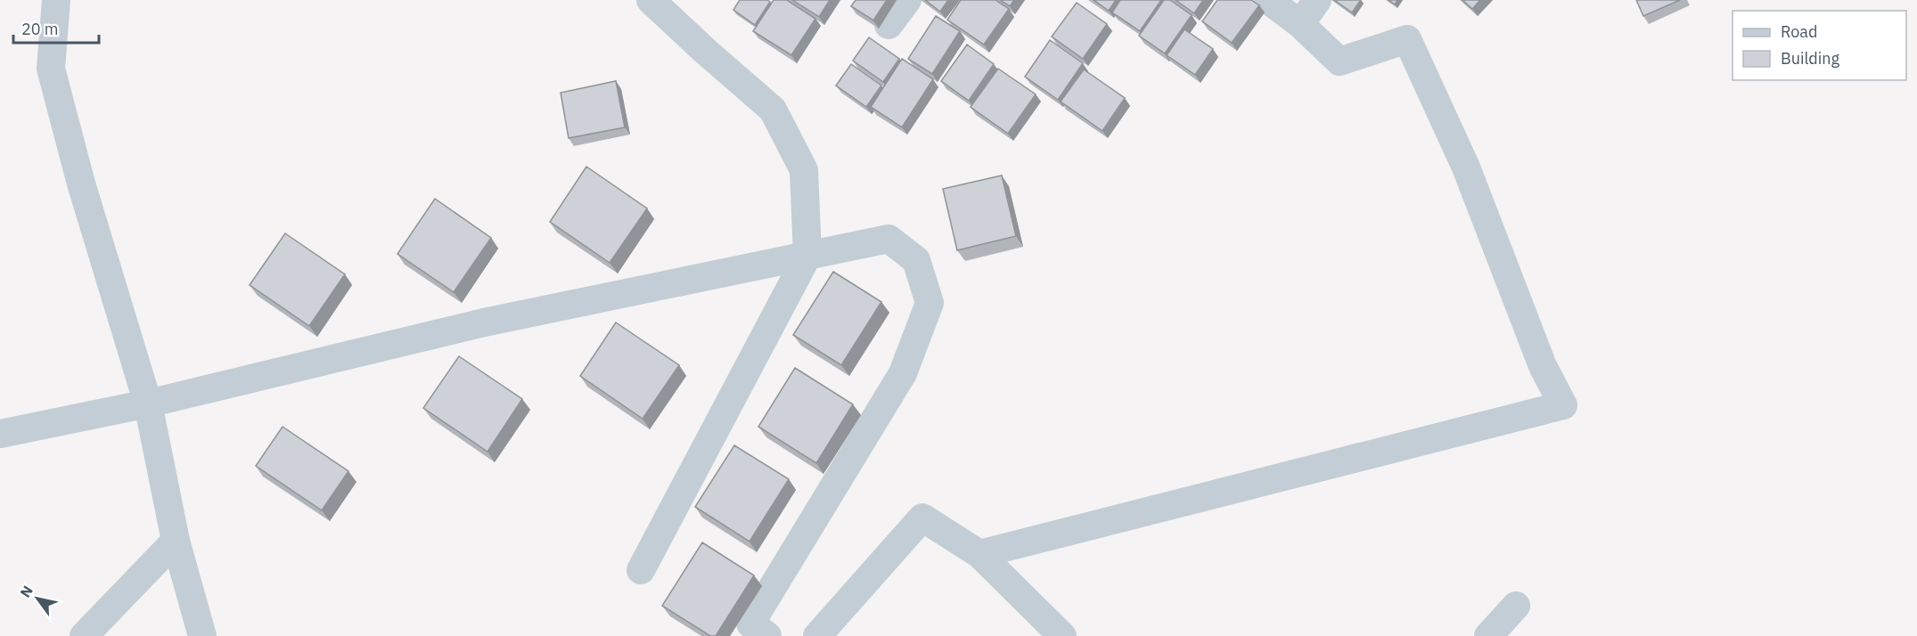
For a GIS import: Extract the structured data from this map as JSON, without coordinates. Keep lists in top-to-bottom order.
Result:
{
  "legend": ["Road", "Building"],
  "scale_bar": "20 m",
  "north": "top left"
}
